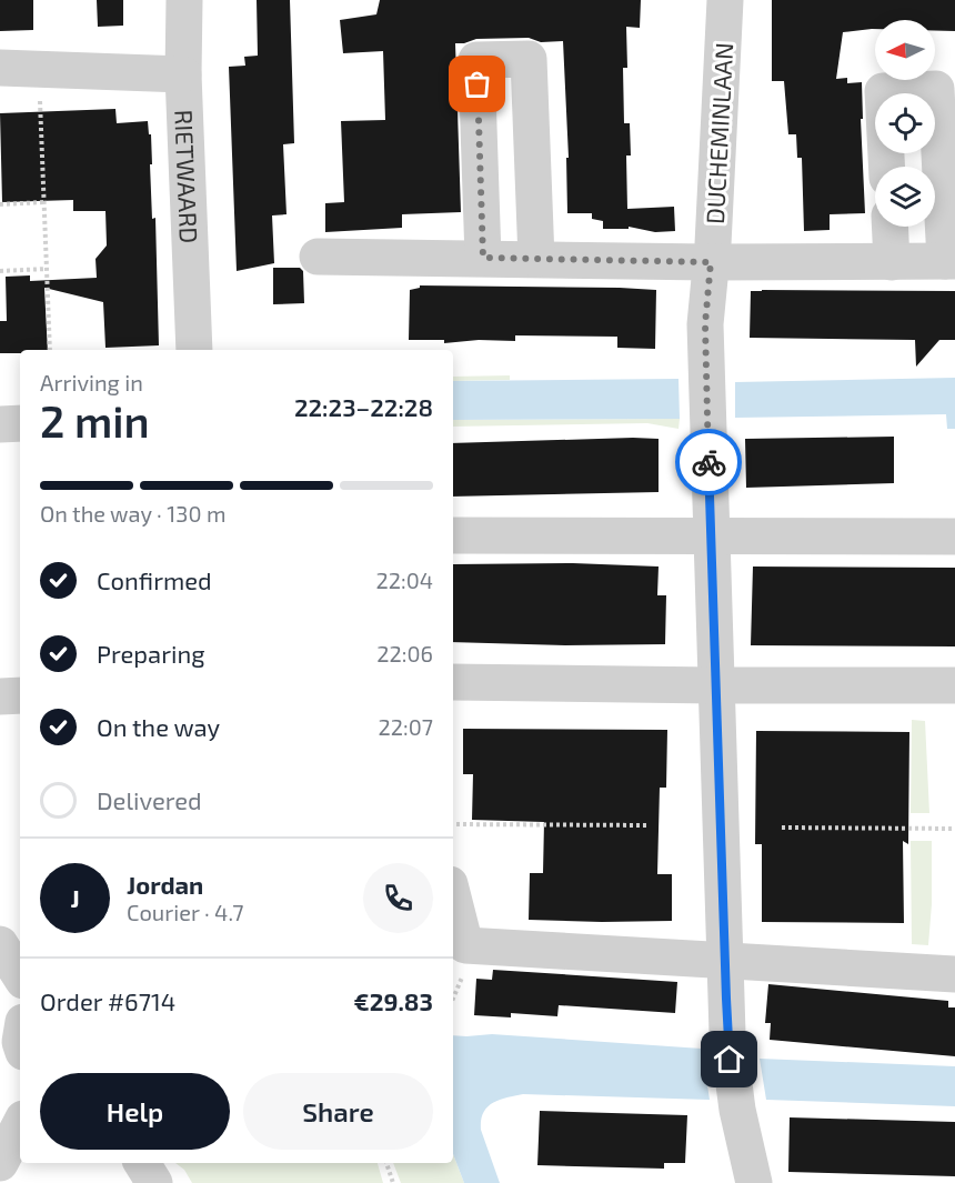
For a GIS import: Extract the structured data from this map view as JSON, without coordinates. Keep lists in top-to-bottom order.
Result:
{
  "streets": {
    "street": ["DUCHEMINLAAN", "RIETWAARD"]
  },
  "north": "left",
  "page": {
    "heading": ["2 min", "Arriving in", "22:23–22:28"],
    "panel": [
      "Jordan",
      "Courier · 4.7",
      "Order #6714",
      "€29.83"
    ],
    "bar": "On the way · 130 m",
    "list": [
      ["Confirmed", "22:04"],
      ["Preparing", "22:06"],
      ["On the way", "22:07"],
      "Delivered"
    ],
    "round": "J",
    "buttons": ["Help", "Share"]
  }
}
